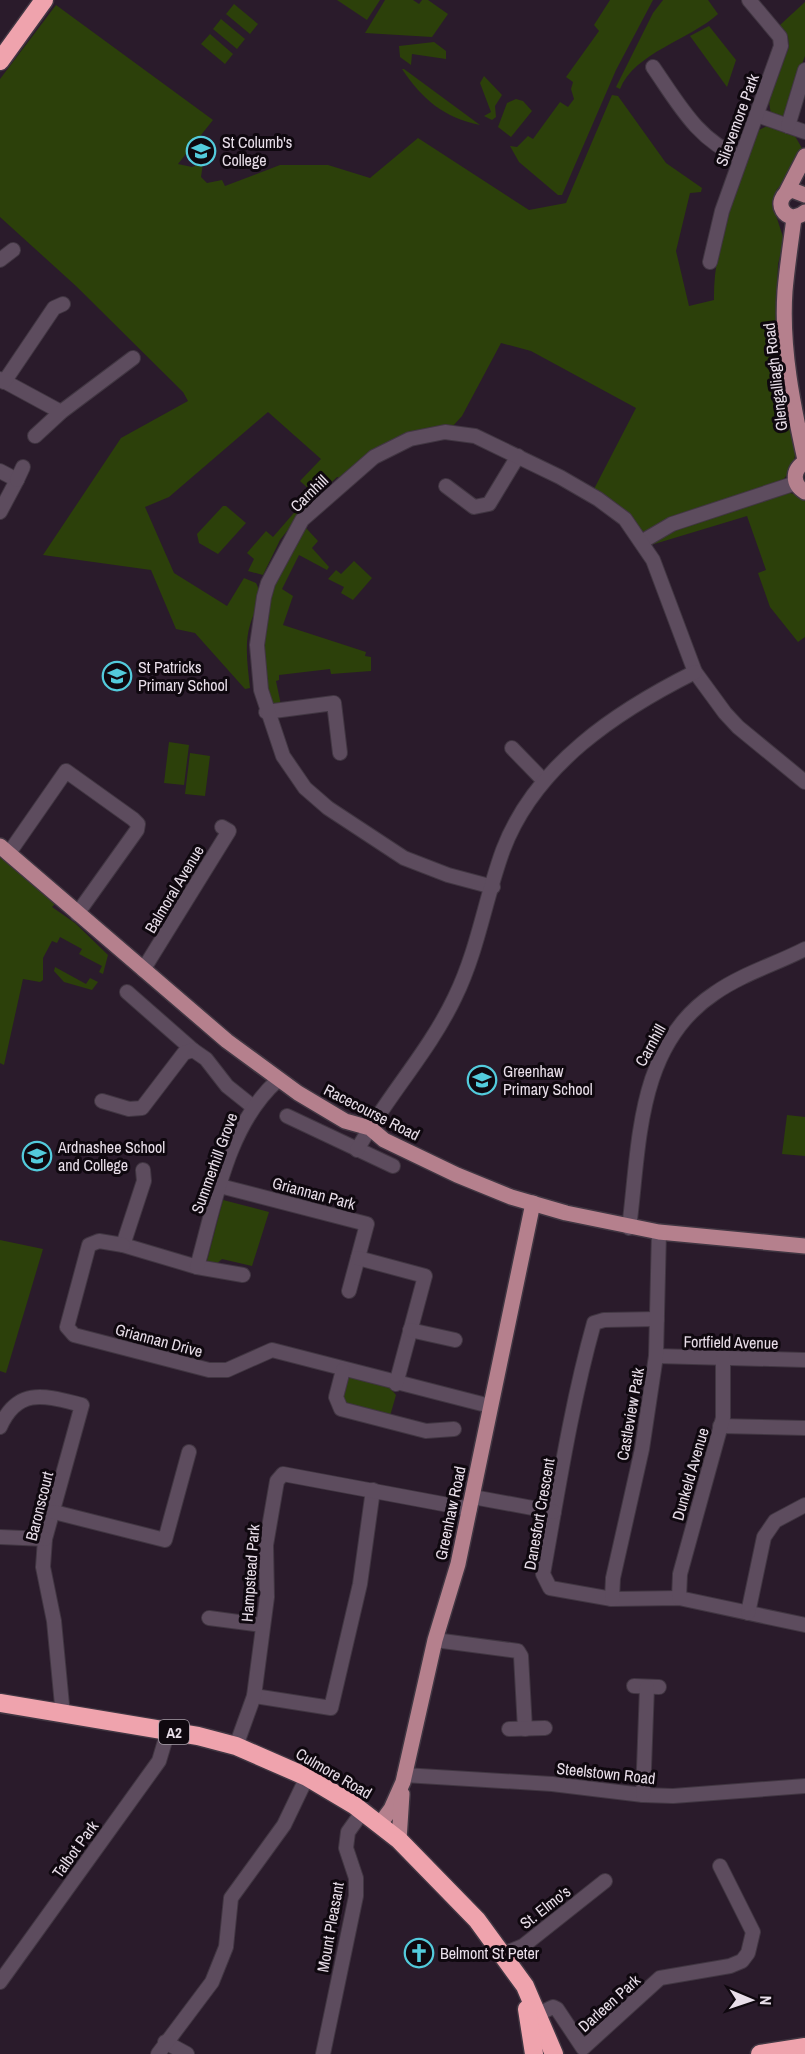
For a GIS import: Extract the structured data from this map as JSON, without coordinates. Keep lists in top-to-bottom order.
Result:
{
  "streets": {
    "highway": ["A2", "Culmore Road"],
    "main road": ["Glengalliagh Road", "Racecourse Road", "Greenhaw Road"],
    "street": [
      "Slievemore Park",
      "Carnhill",
      "Balmoral Avenue",
      "Summerhill Grove",
      "Griannan Park",
      "Griannan Drive",
      "Fortfield Avenue",
      "Castleview Patk",
      "Dunkeld Avenue",
      "Baronscourt",
      "Danesfort Crescent",
      "Hampstead Park",
      "Steelstown Road",
      "Talbot Park",
      "St. Elmo's",
      "Mount Pleasant",
      "Darleen Park"
    ]
  },
  "crossings": [
    ["Carnhill", "Racecourse Road"],
    ["Balmoral Avenue", "Racecourse Road"],
    ["Racecourse Road", "Summerhill Grove"],
    ["Racecourse Road", "Castleview Patk"],
    ["Racecourse Road", "Greenhaw Road"],
    ["Summerhill Grove", "Griannan Park"],
    ["Summerhill Grove", "Griannan Drive"],
    ["Griannan Drive", "Greenhaw Road"],
    ["Fortfield Avenue", "Castleview Patk"],
    ["Fortfield Avenue", "Dunkeld Avenue"],
    ["Castleview Patk", "Danesfort Crescent"],
    ["Dunkeld Avenue", "Danesfort Crescent"],
    ["Baronscourt", "Culmore Road"],
    ["Greenhaw Road", "Hampstead Park"],
    ["Greenhaw Road", "Culmore Road"],
    ["Greenhaw Road", "Steelstown Road"],
    ["Danesfort Crescent", "Hampstead Park"],
    ["Hampstead Park", "Culmore Road"],
    ["Culmore Road", "Talbot Park"],
    ["Culmore Road", "St. Elmo's"],
    ["Culmore Road", "Mount Pleasant"],
    ["Culmore Road", "Darleen Park"]
  ],
  "places": {
    "school or university": [
      "St Columb's College",
      "St Patricks Primary School",
      "Greenhaw Primary School",
      "Ardnashee School and College"
    ],
    "church": ["Belmont St Peter"]
  },
  "north": "right"
}
